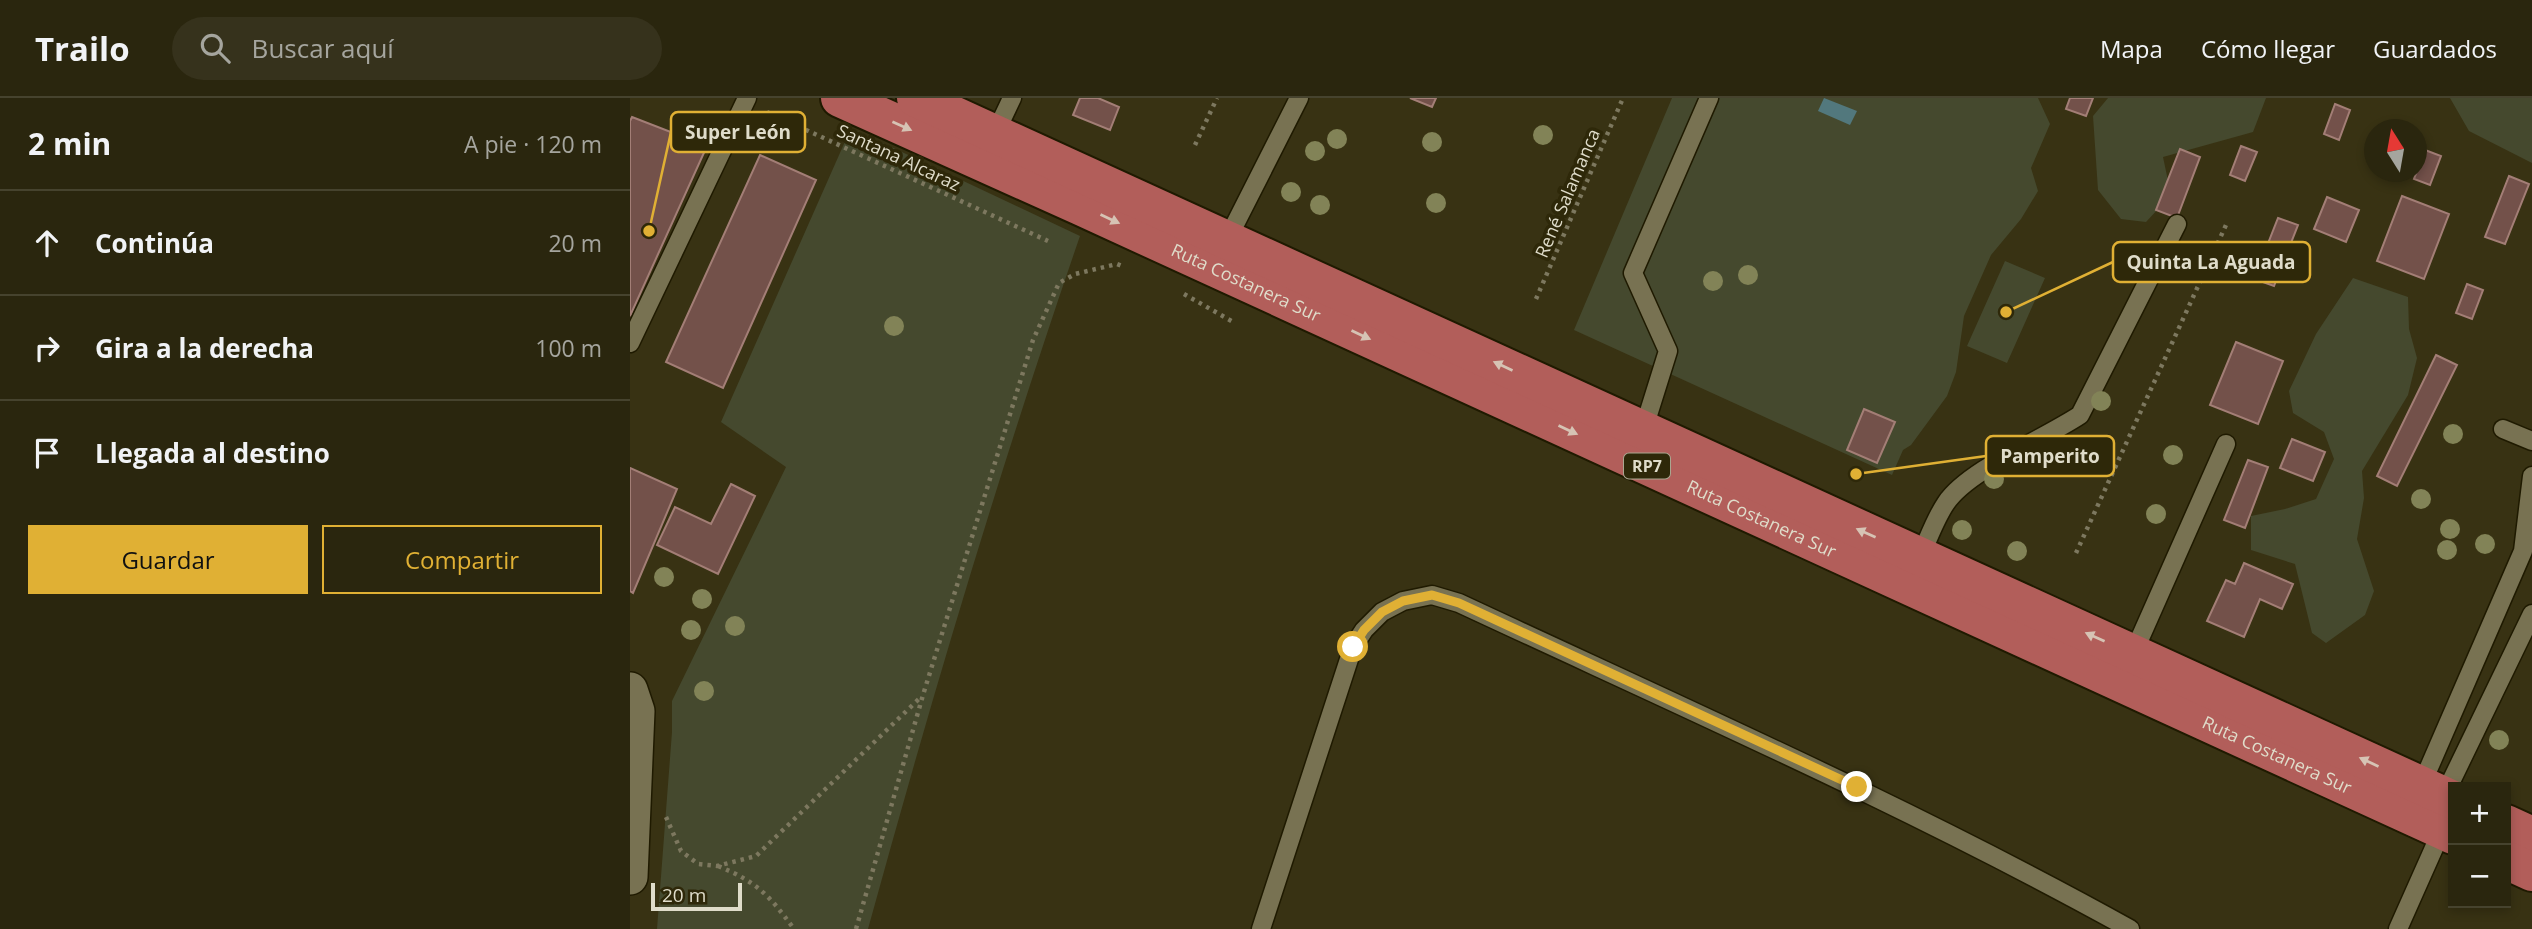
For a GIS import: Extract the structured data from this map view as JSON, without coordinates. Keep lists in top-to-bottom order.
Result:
{
  "streets": {
    "main road": ["Ruta Costanera Sur", "RP7"],
    "path": ["Santana Alcaraz", "René Salamanca"]
  },
  "places": ["Super León", "Quinta La Aguada", "Pamperito"],
  "scale_bar": "20 m",
  "north": "top",
  "page": {
    "header": "Trailo",
    "search": "Buscar aquí",
    "nav": ["Mapa", "Cómo llegar", "Guardados"],
    "heading": ["2 min", "A pie · 120 m"],
    "list": [
      ["Continúa", "20 m"],
      ["Gira a la derecha", "100 m"],
      "Llegada al destino"
    ],
    "buttons": ["Guardar", "Compartir"],
    "map_buttons": ["+", "−"],
    "scale": "20 m"
  }
}
